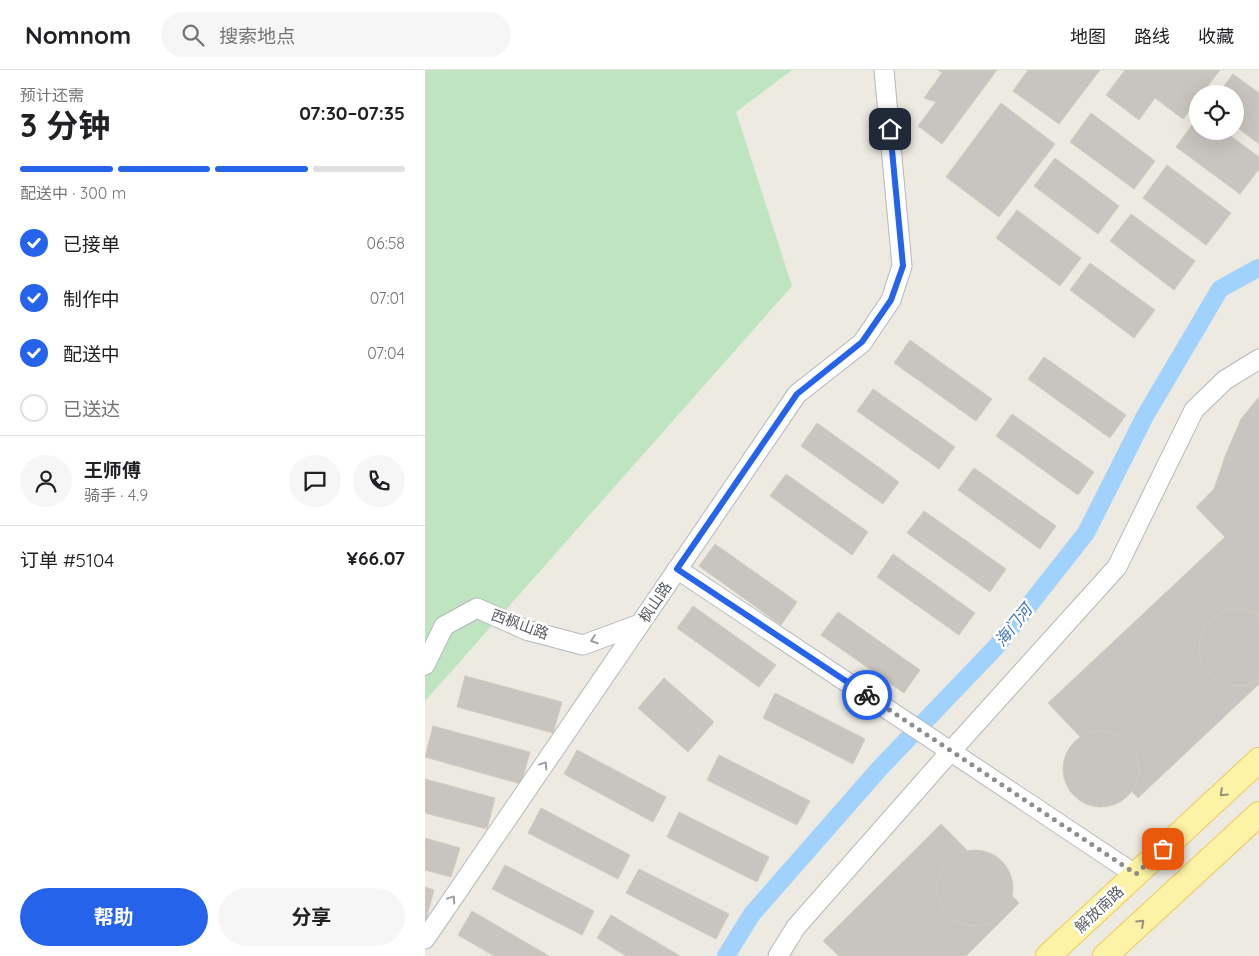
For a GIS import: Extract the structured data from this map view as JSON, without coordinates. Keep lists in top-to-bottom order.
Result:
{
  "streets": {
    "main road": ["解放南路"],
    "street": ["枫山路", "西枫山路"]
  },
  "crossings": [
    ["枫山路", "西枫山路"]
  ],
  "one_way": ["枫山路", "西枫山路"],
  "water": ["海门河"],
  "page": {
    "header": "Nomnom",
    "search": "搜索地点",
    "nav": ["地图", "路线", "收藏"],
    "heading": ["3 分钟", "预计还需", "07:30–07:35"],
    "panel": [
      "王师傅",
      "骑手 · 4.9",
      "订单 #5104",
      "¥66.07"
    ],
    "bar": "配送中 · 300 m",
    "list": [
      ["已接单", "06:58"],
      ["制作中", "07:01"],
      ["配送中", "07:04"],
      "已送达"
    ],
    "buttons": ["帮助", "分享"]
  }
}
